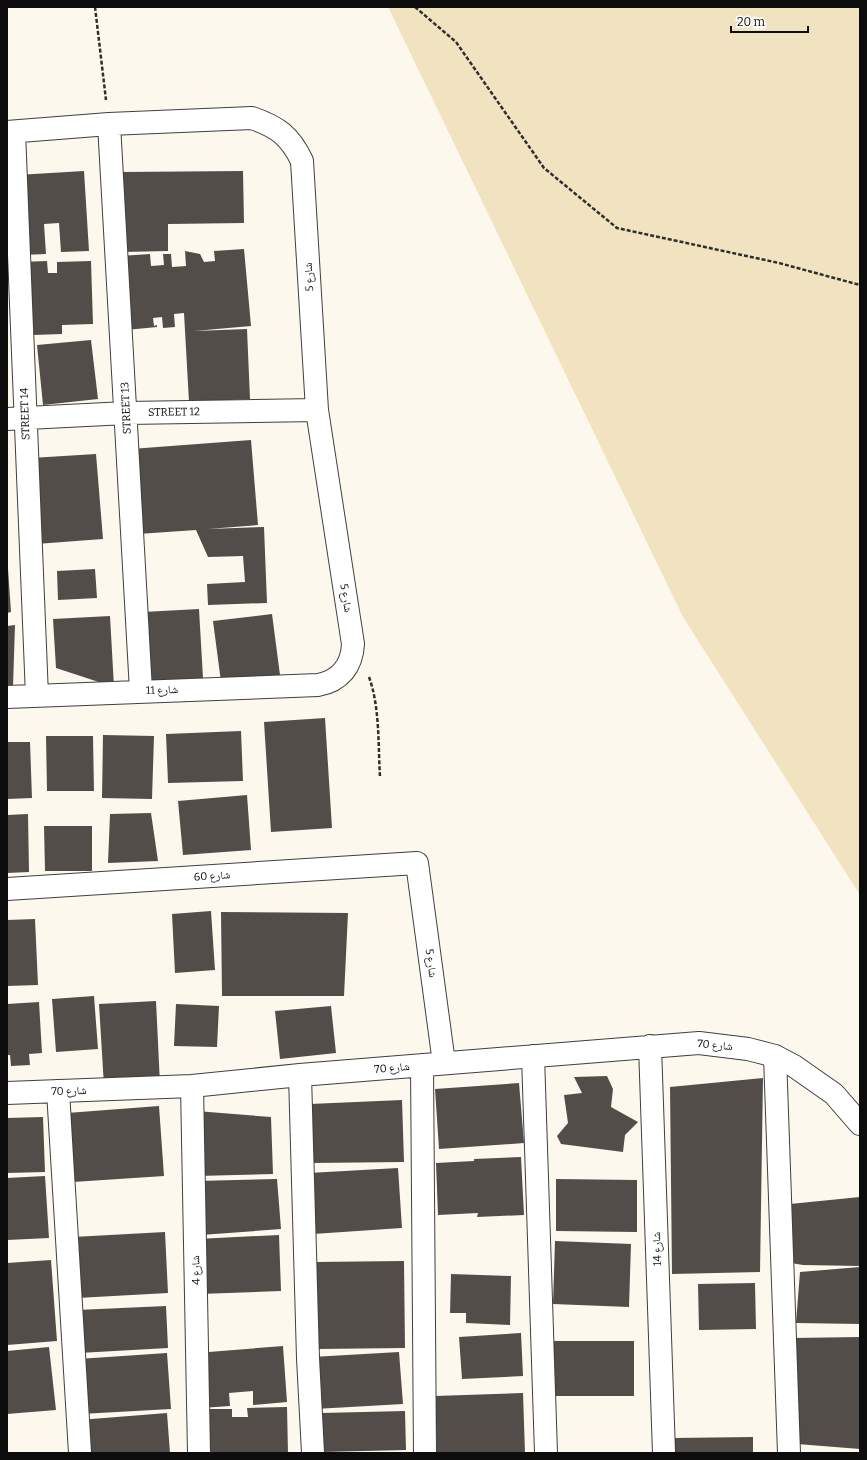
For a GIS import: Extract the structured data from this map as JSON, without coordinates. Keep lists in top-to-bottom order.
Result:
{
  "streets": {
    "street": [
      "شارع 5",
      "STREET 13",
      "STREET 12",
      "STREET 14",
      "شارع 11",
      "شارع 60",
      "شارع 70",
      "شارع 14",
      "شارع 4"
    ]
  },
  "crossings": [
    ["شارع 5", "STREET 13"],
    ["شارع 5", "STREET 12"],
    ["شارع 5", "STREET 14"],
    ["شارع 5", "شارع 11"],
    ["شارع 5", "شارع 60"],
    ["شارع 5", "شارع 70"],
    ["STREET 13", "STREET 12"],
    ["STREET 13", "شارع 11"],
    ["STREET 12", "STREET 14"],
    ["STREET 14", "شارع 11"],
    ["شارع 70", "شارع 14"],
    ["شارع 70", "شارع 4"]
  ],
  "scale_bar": "20 m"
}
